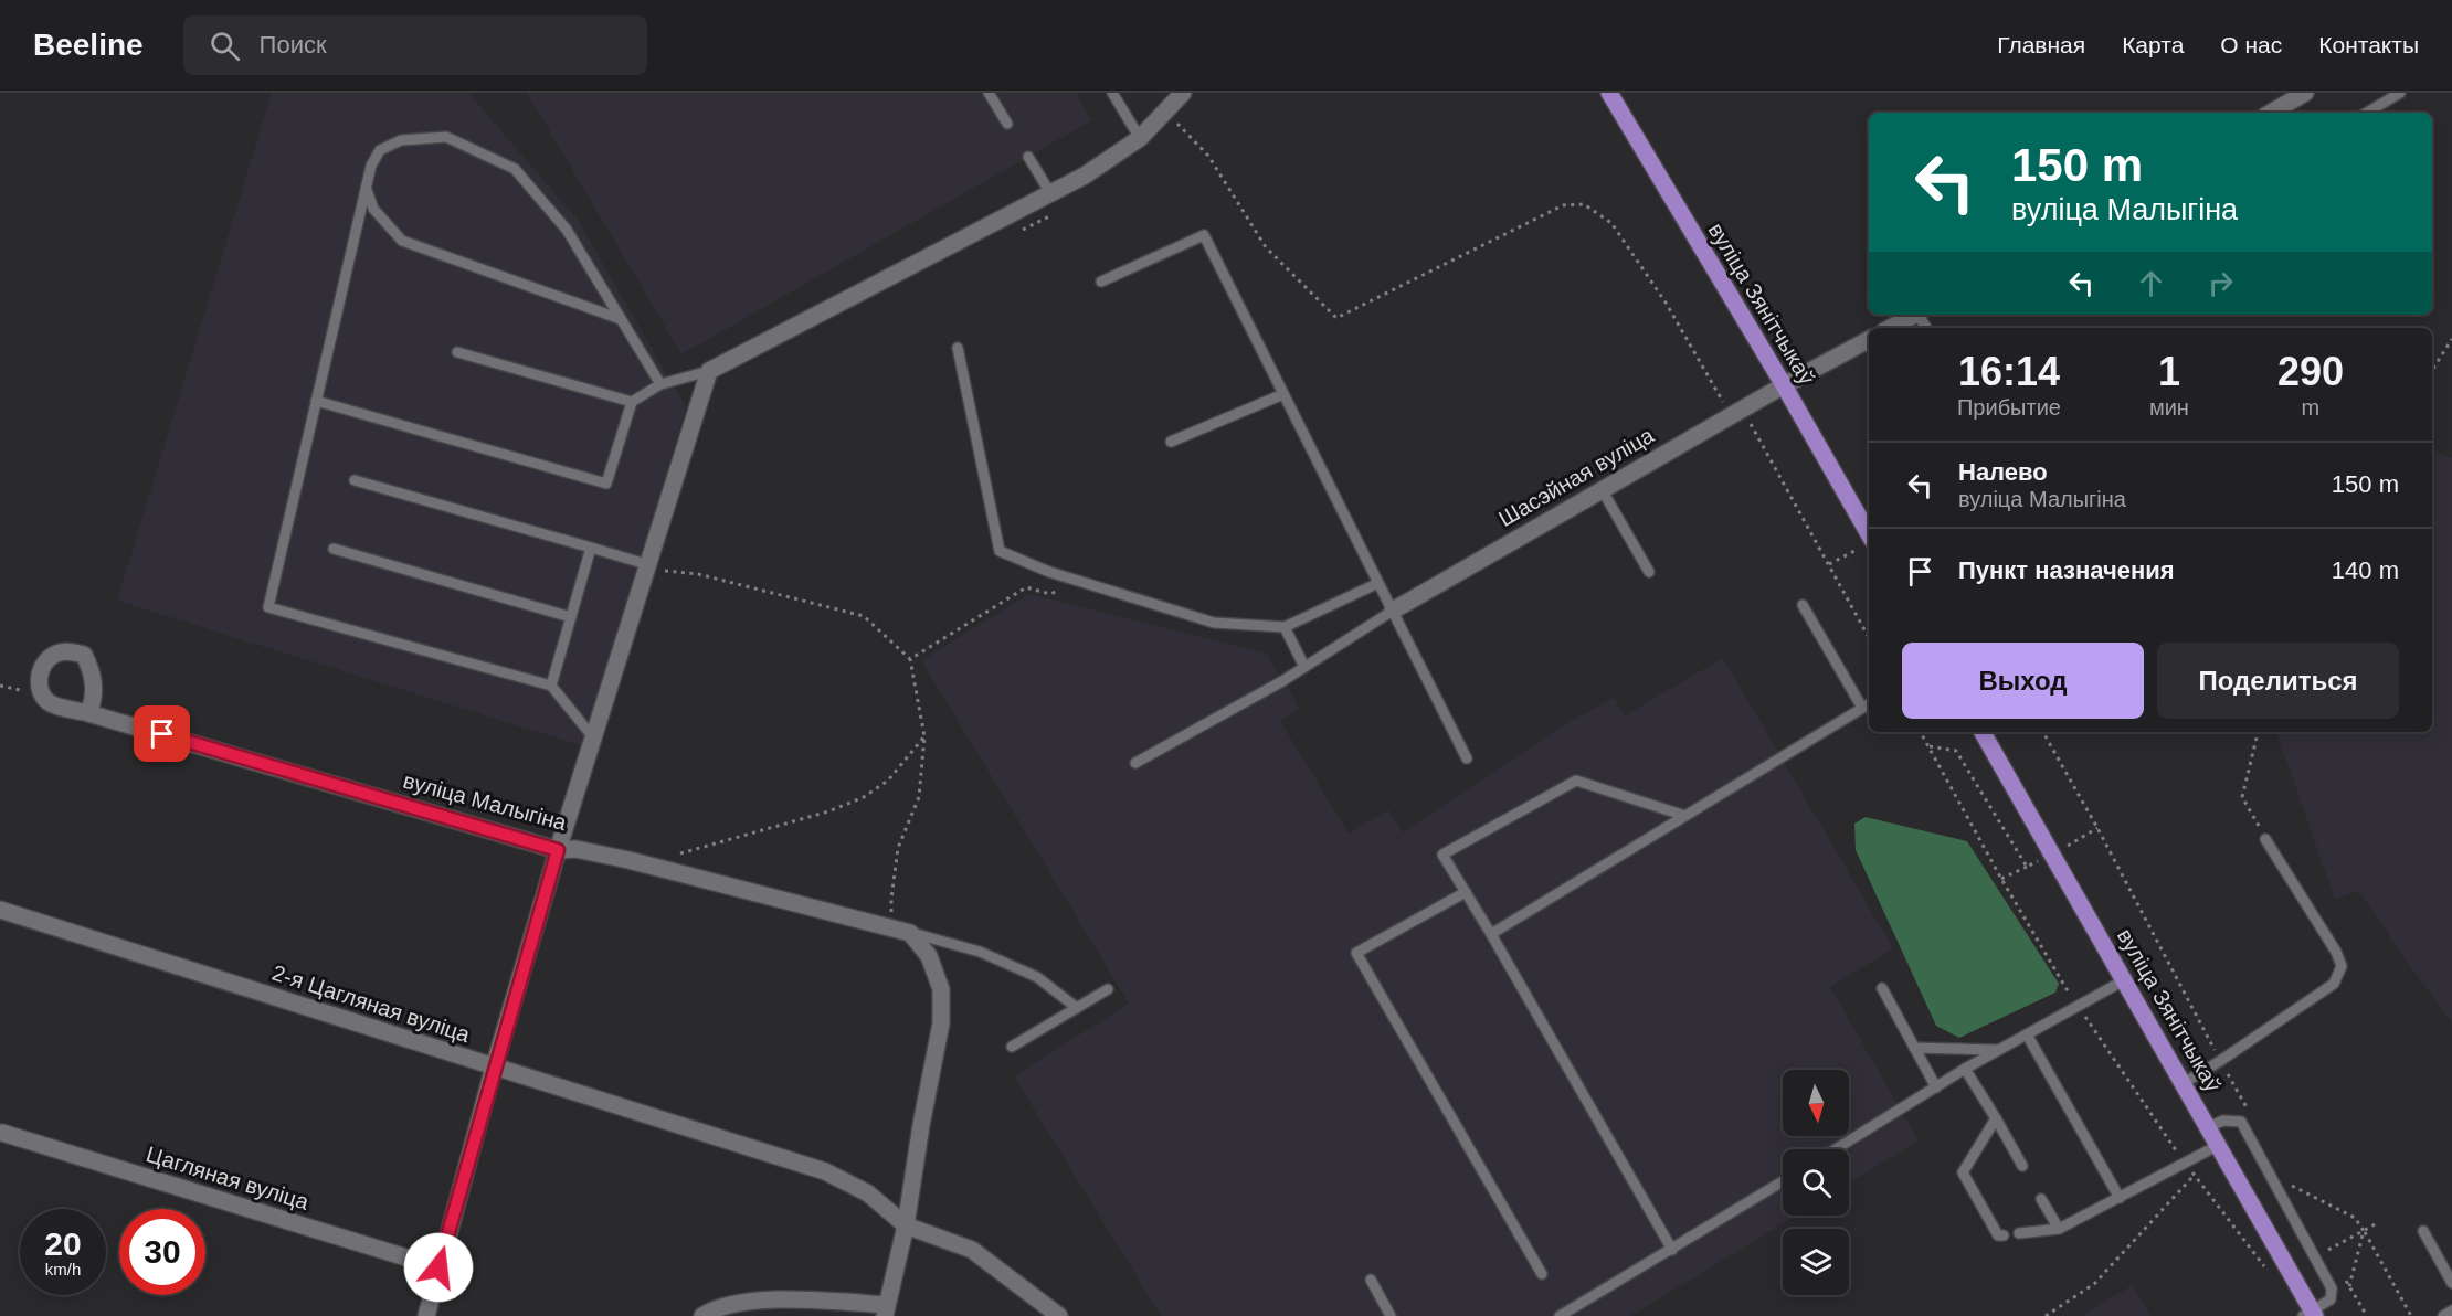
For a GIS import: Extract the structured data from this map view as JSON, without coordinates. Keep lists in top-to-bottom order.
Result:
{
  "streets": {
    "main road": ["вуліца Зянітчыкаў"],
    "street": [
      "Шасэйная вуліца",
      "вуліца Малыгіна",
      "2-я Цагляная вуліца",
      "Цагляная вуліца"
    ]
  },
  "crossings": [
    ["вуліца Зянітчыкаў", "Шасэйная вуліца"]
  ],
  "north": "bottom",
  "page": {
    "header": "Beeline",
    "search": "Поиск",
    "nav": [
      "Главная",
      "Карта",
      "О нас",
      "Контакты"
    ],
    "turn": ["150 m", "вуліца Малыгіна"],
    "eta": [
      "16:14",
      "Прибытие",
      "1",
      "мин",
      "290",
      "m"
    ],
    "list": [
      {
        "name": "Налево",
        "note": "вуліца Малыгіна",
        "value": "150 m"
      },
      {
        "name": "Пункт назначения",
        "value": "140 m"
      }
    ],
    "buttons": ["Выход", "Поделиться"],
    "speed": "20 km/h",
    "limit": "30"
  }
}
